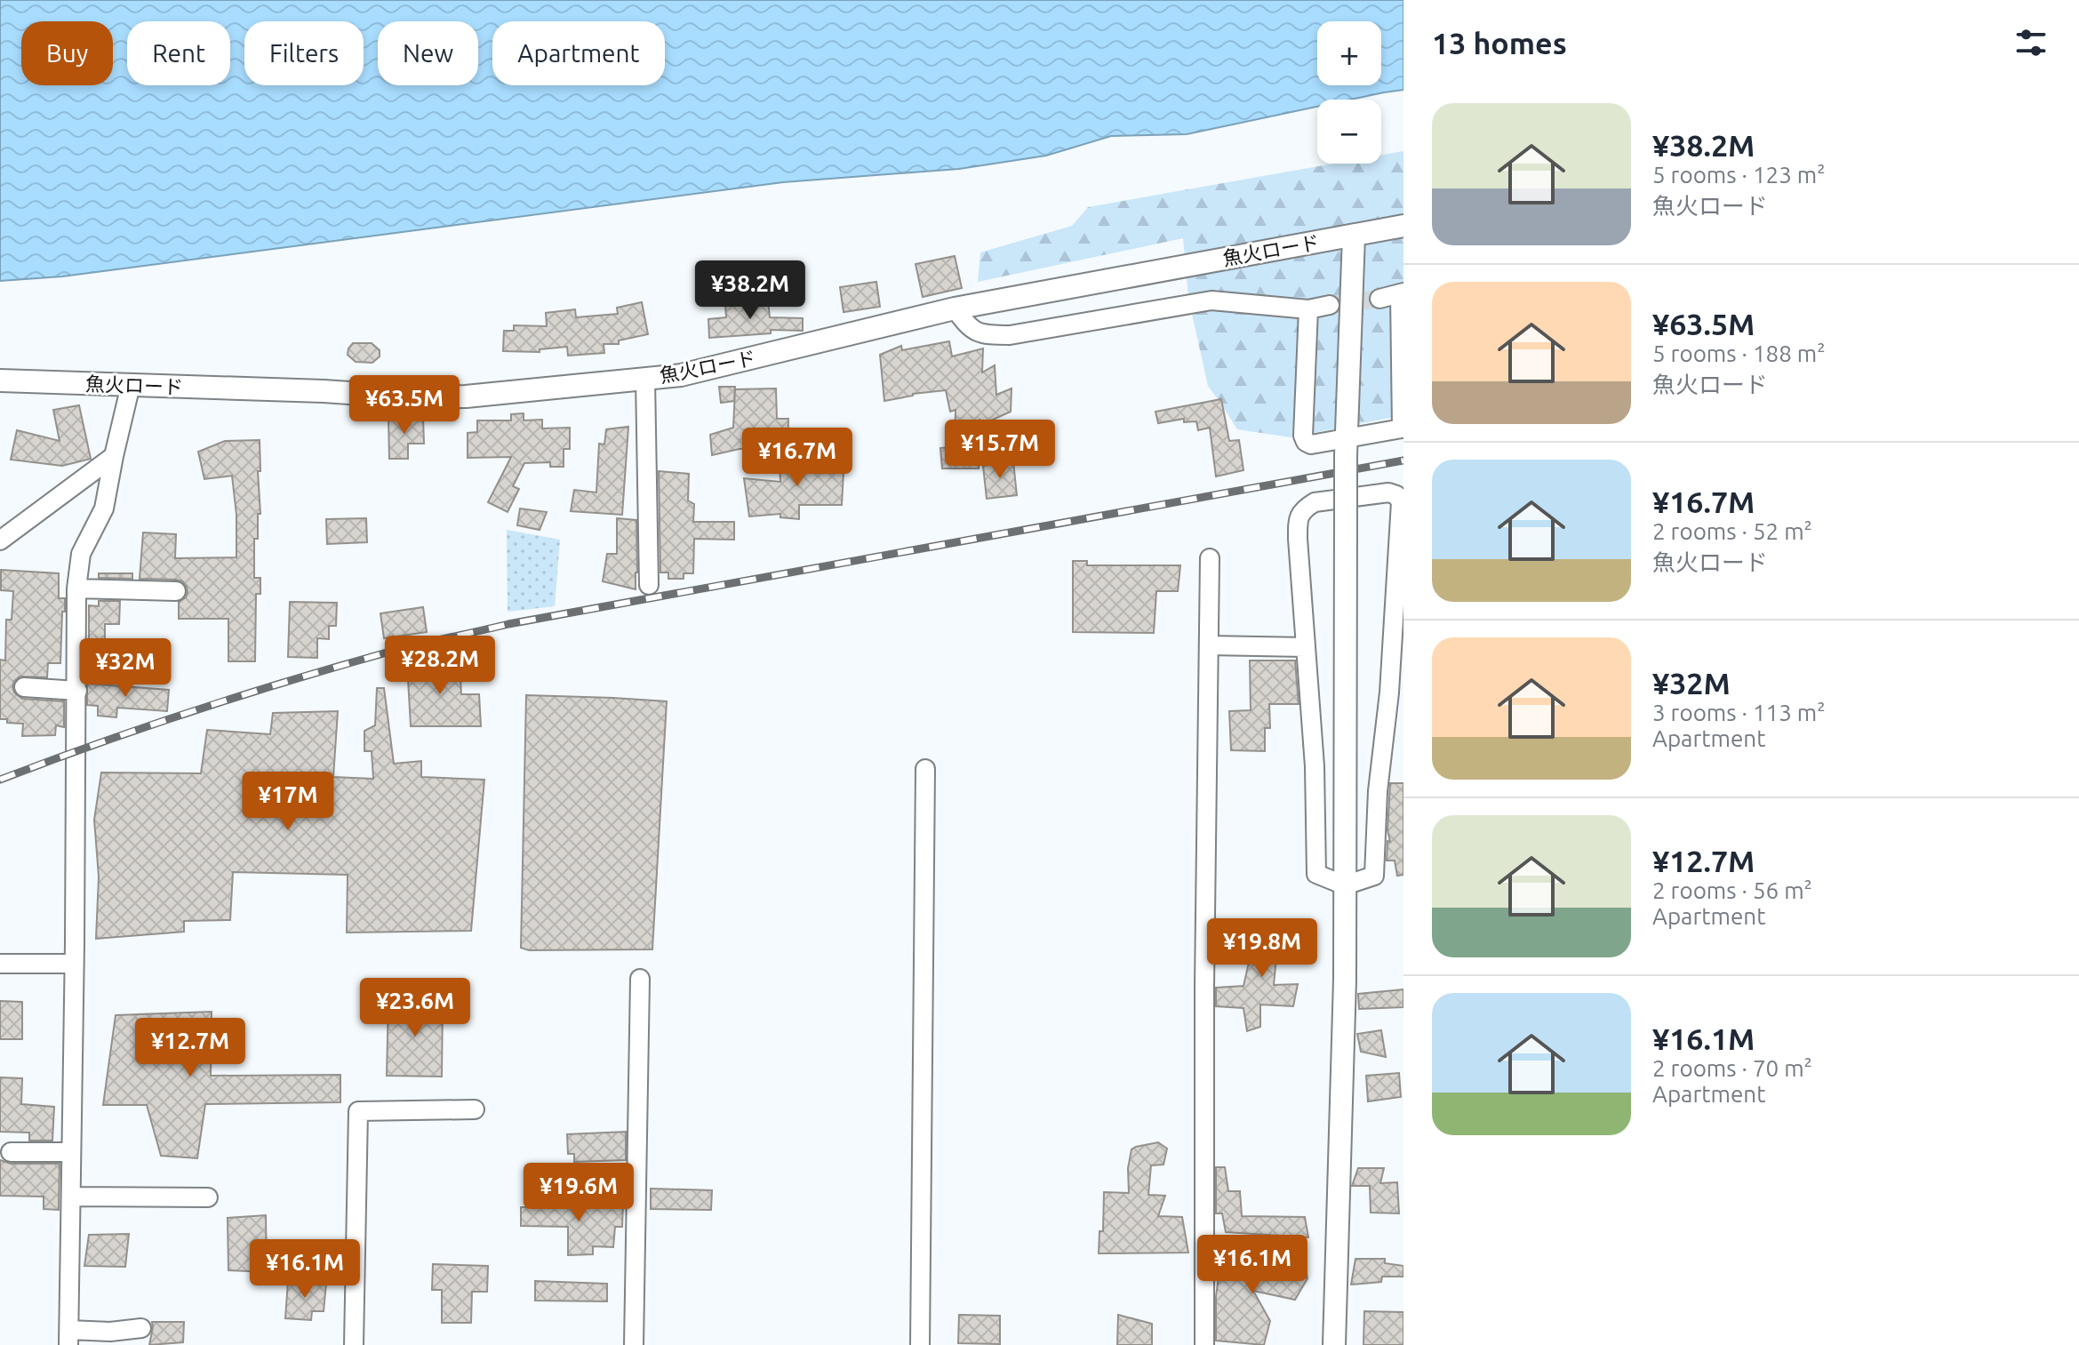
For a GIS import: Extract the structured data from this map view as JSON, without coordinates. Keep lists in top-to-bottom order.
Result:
{
  "streets": {
    "street": ["魚火ロード"]
  },
  "page": {
    "heading": "13 homes",
    "map_buttons": ["+", "−"],
    "chip": [
      "Buy",
      "Rent",
      "Filters",
      "New",
      "Apartment"
    ],
    "list": [
      {
        "name": "¥38.2M",
        "note": "5 rooms · 123 m² · 魚火ロード"
      },
      {
        "name": "¥63.5M",
        "note": "5 rooms · 188 m² · 魚火ロード"
      },
      {
        "name": "¥16.7M",
        "note": "2 rooms · 52 m² · 魚火ロード"
      },
      {
        "name": "¥32M",
        "note": "3 rooms · 113 m² · Apartment"
      },
      {
        "name": "¥12.7M",
        "note": "2 rooms · 56 m² · Apartment"
      },
      {
        "name": "¥16.1M",
        "note": "2 rooms · 70 m² · Apartment"
      }
    ],
    "price": [
      "¥38.2M",
      "¥63.5M",
      "¥15.7M",
      "¥16.7M",
      "¥28.2M",
      "¥32M",
      "¥17M",
      "¥19.8M",
      "¥23.6M",
      "¥12.7M",
      "¥19.6M",
      "¥16.1M",
      "¥16.1M"
    ]
  }
}
